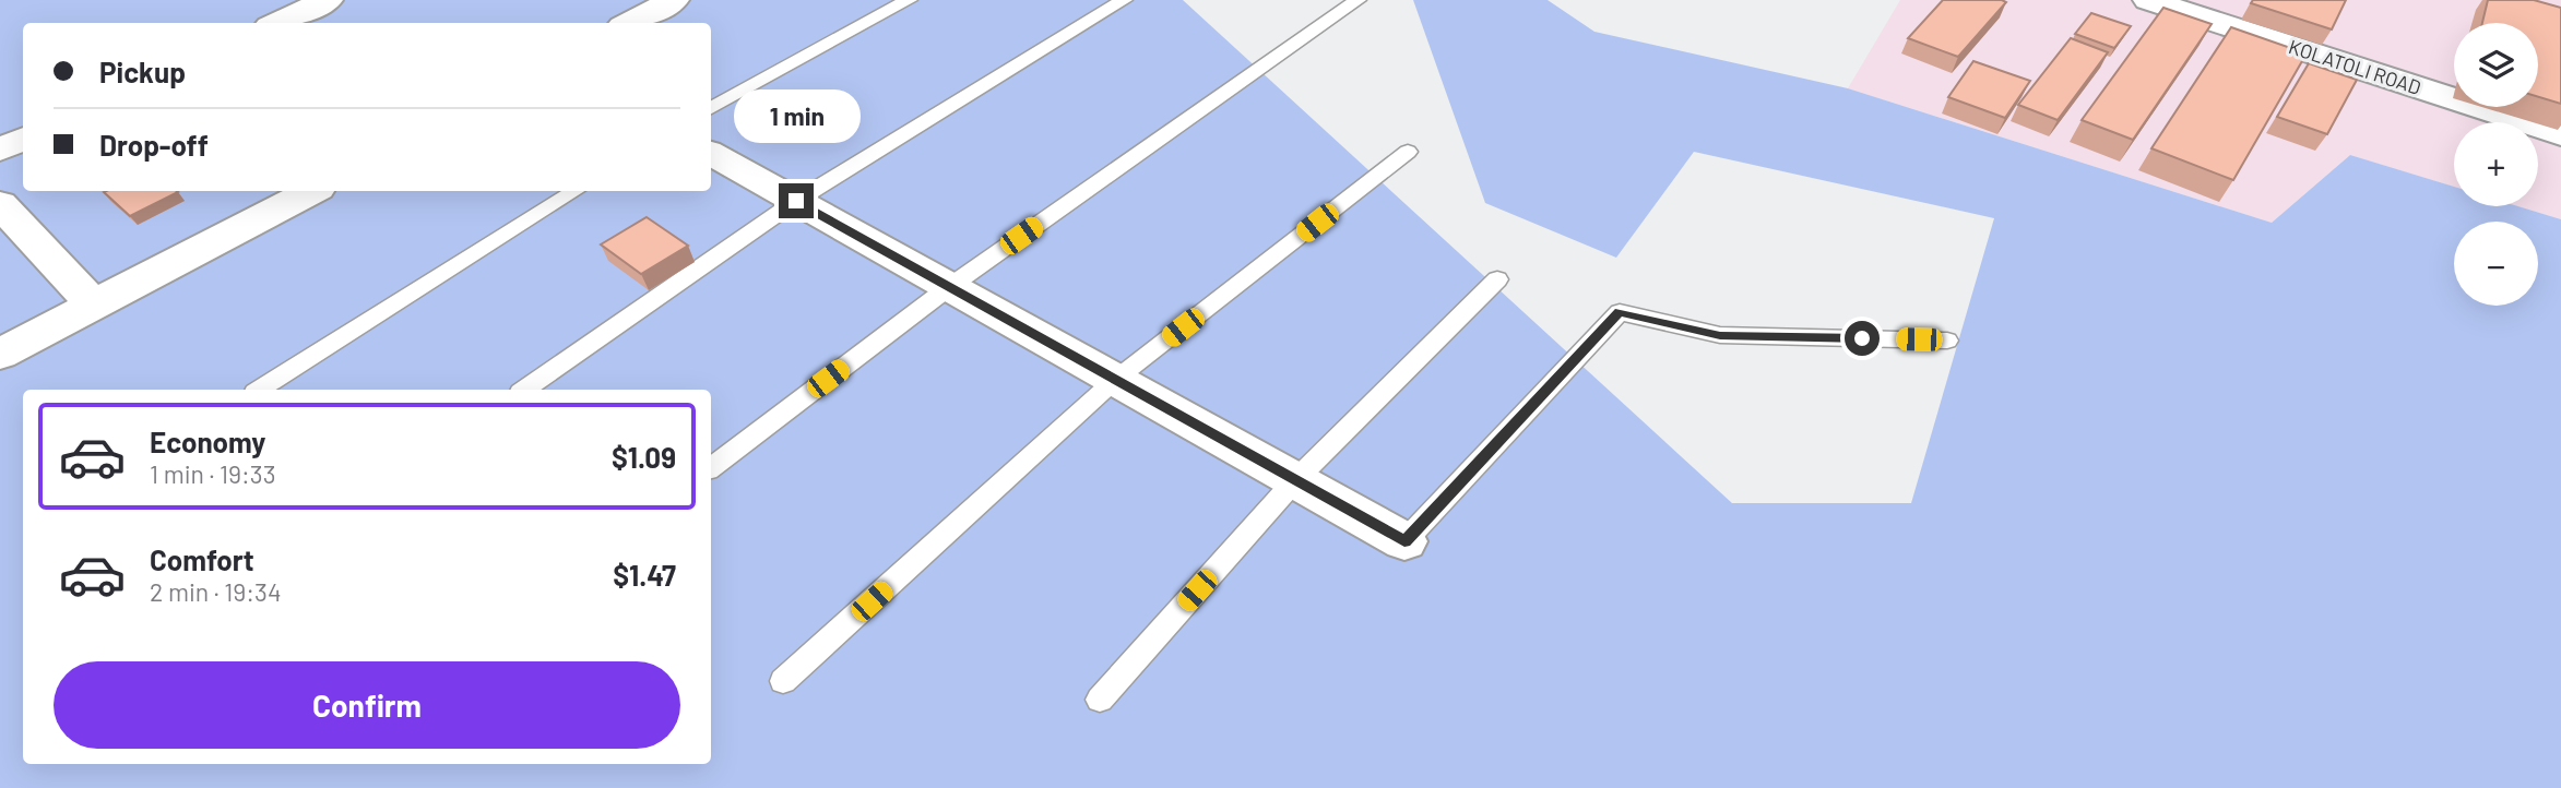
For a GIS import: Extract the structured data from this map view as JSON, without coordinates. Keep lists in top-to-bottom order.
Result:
{
  "streets": {
    "street": ["KOLATOLI ROAD"]
  },
  "page": {
    "map_buttons": ["+", "−"],
    "banner": ["Pickup", "Drop-off"],
    "bubble": "1 min",
    "list": [
      {
        "name": "Economy",
        "note": "1 min · 19:33",
        "value": "$1.09"
      },
      {
        "name": "Comfort",
        "note": "2 min · 19:34",
        "value": "$1.47"
      }
    ],
    "buttons": "Confirm"
  }
}
